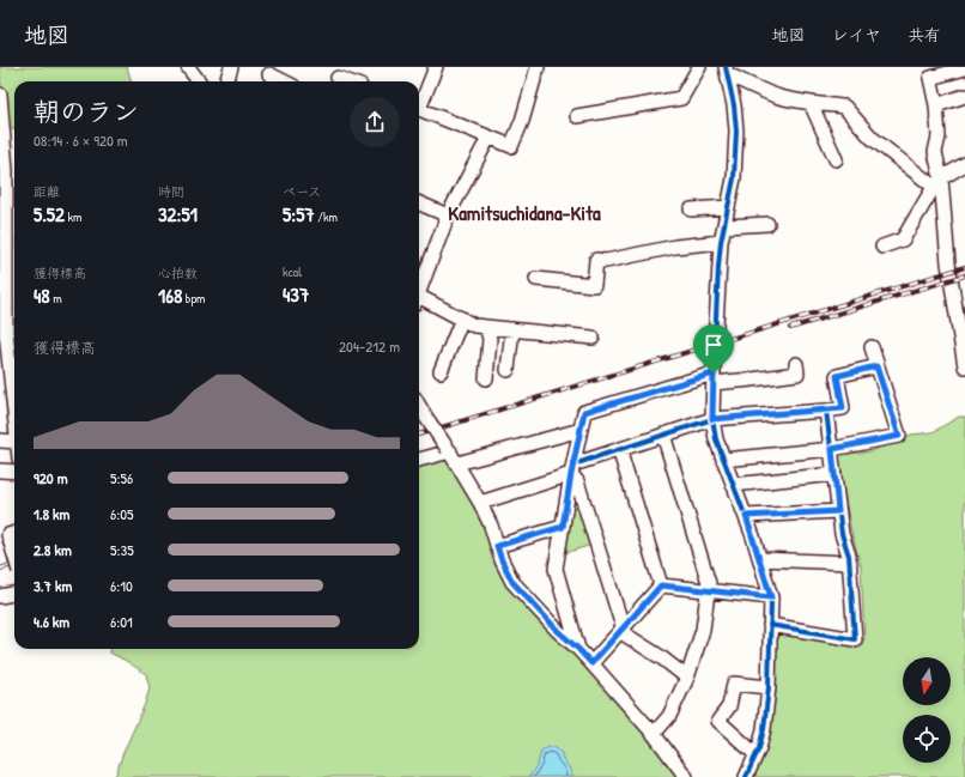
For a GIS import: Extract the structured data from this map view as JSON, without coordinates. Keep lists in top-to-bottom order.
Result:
{
  "districts": ["Kamitsuchidana-Kita"],
  "north": "bottom",
  "page": {
    "header": "地図",
    "nav": ["地図", "レイヤ", "共有"],
    "heading": ["朝のラン", "08:14 · 6 × 920 m"],
    "stats": [
      ["距離", "5.52 km"],
      ["時間", "32:51"],
      ["ペース", "5:57 /km"],
      ["獲得標高", "48 m"],
      ["心拍数", "168 bpm"],
      ["kcal", "437"]
    ],
    "chart": ["獲得標高", "204–212 m"],
    "list": [
      {
        "name": "920 m",
        "note": "5:56"
      },
      {
        "name": "1.8 km",
        "note": "6:05"
      },
      {
        "name": "2.8 km",
        "note": "5:35"
      },
      {
        "name": "3.7 km",
        "note": "6:10"
      },
      {
        "name": "4.6 km",
        "note": "6:01"
      }
    ]
  }
}
